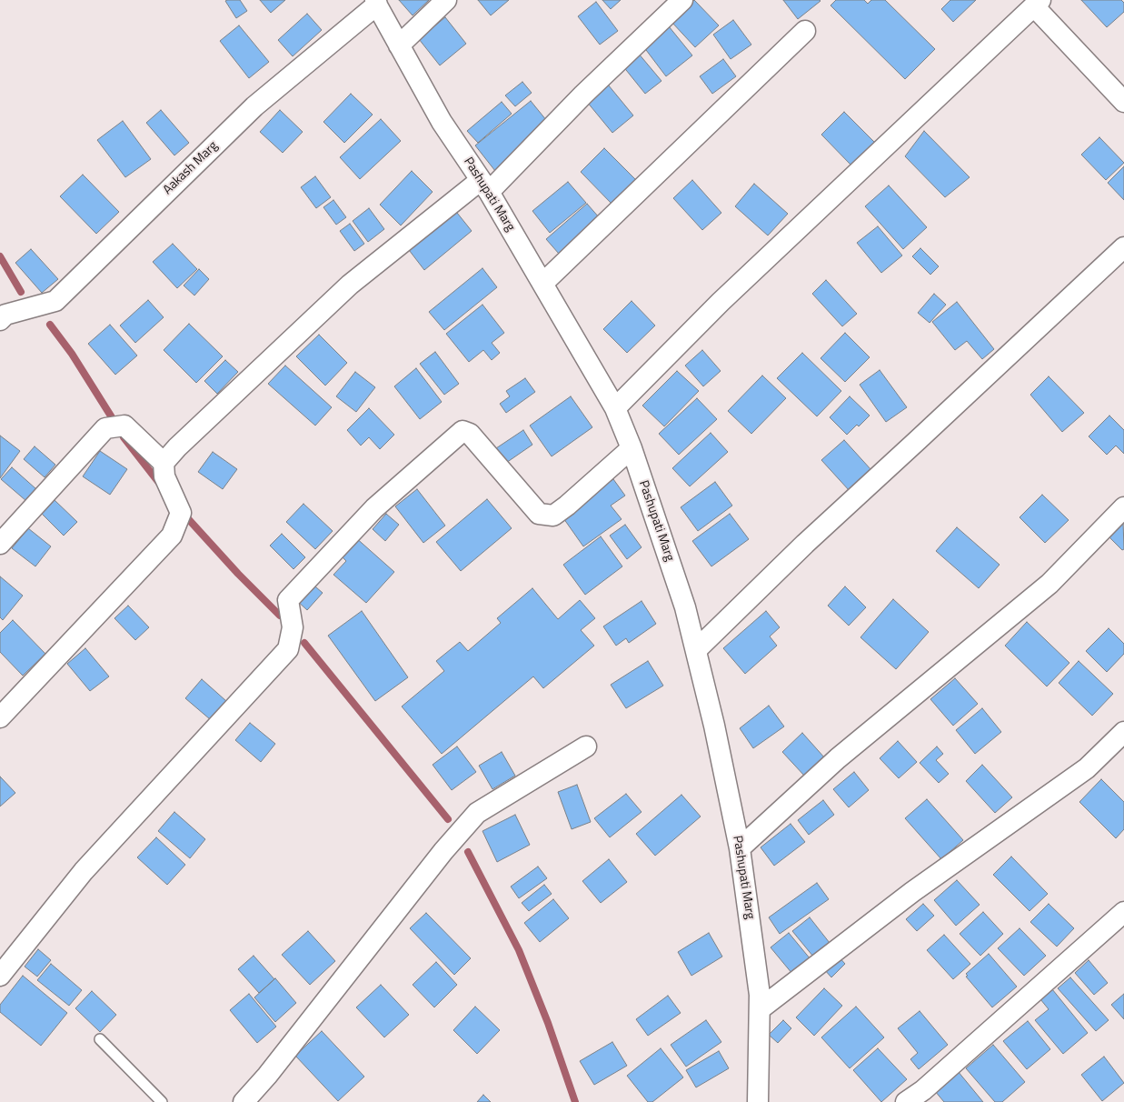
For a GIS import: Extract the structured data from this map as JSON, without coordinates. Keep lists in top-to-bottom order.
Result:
{
  "streets": {
    "street": ["Aakash Marg", "Pashupati Marg"]
  },
  "crossings": [
    ["Aakash Marg", "Pashupati Marg"]
  ]
}
